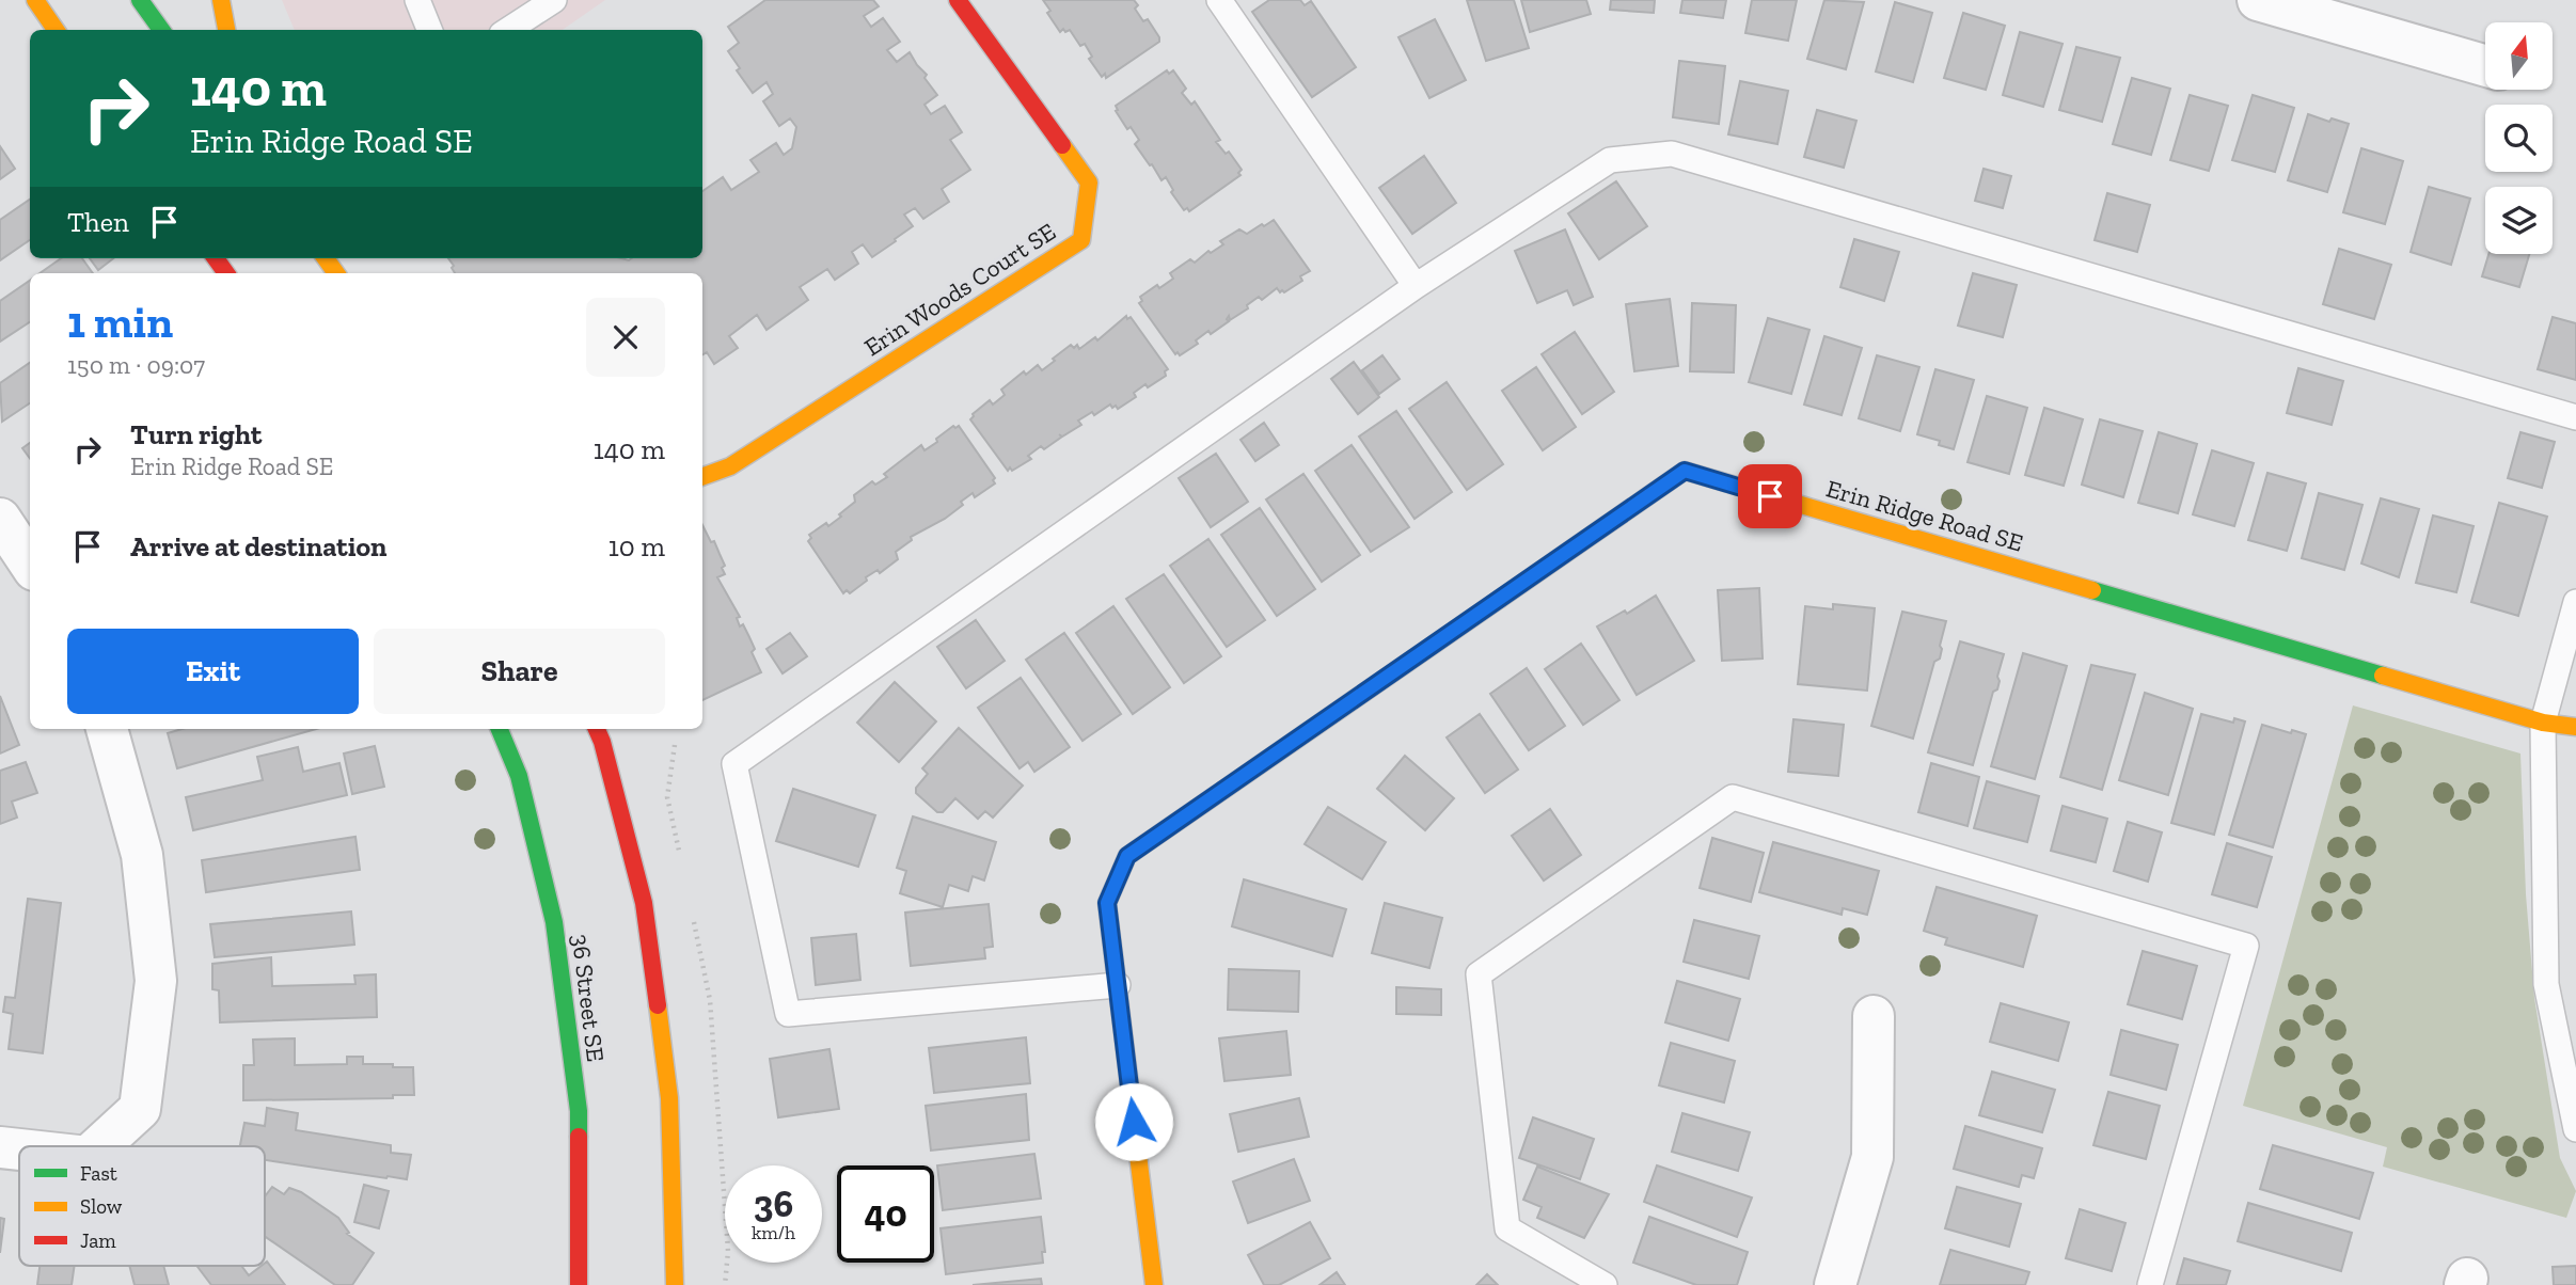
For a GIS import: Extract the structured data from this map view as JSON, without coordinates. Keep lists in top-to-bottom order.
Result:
{
  "streets": {
    "street": ["Erin Woods Court SE", "Erin Ridge Road SE", "36 Street SE"]
  },
  "legend": ["Fast", "Slow", "Jam"],
  "north": "top",
  "page": {
    "turn": ["140 m", "Erin Ridge Road SE"],
    "then": "Then",
    "heading": ["1 min", "150 m · 09:07"],
    "list": [
      {
        "name": "Turn right",
        "note": "Erin Ridge Road SE",
        "value": "140 m"
      },
      {
        "name": "Arrive at destination",
        "value": "10 m"
      }
    ],
    "buttons": ["Exit", "Share"],
    "speed": "36 km/h",
    "limit": "40"
  }
}
